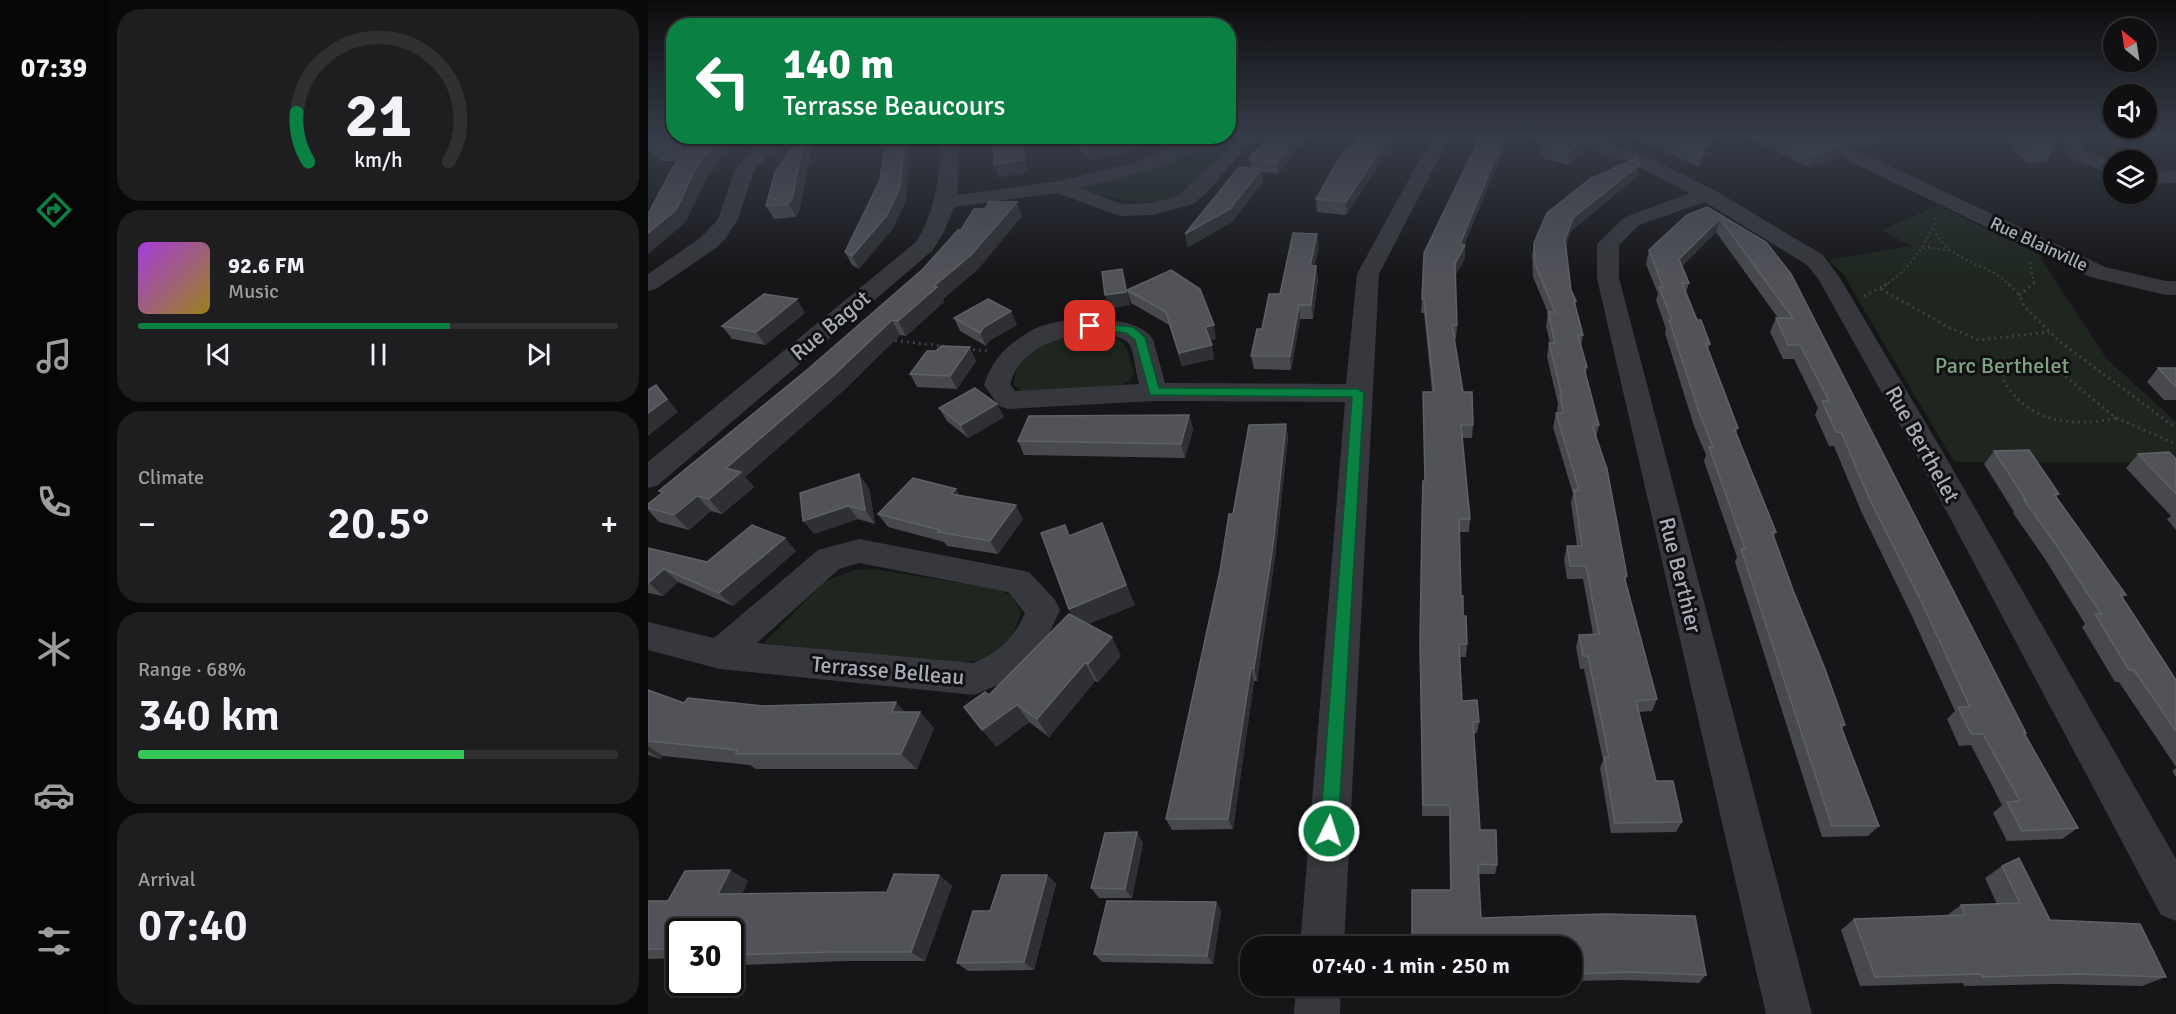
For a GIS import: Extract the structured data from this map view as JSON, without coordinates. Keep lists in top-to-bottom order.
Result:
{
  "streets": {
    "street": [
      "Rue Blainville",
      "Rue Bagot",
      "Rue Berthelet",
      "Rue Berthier",
      "Terrasse Belleau"
    ]
  },
  "crossings": [
    ["Rue Berthelet", "Rue Berthier"]
  ],
  "parks": ["Parc Berthelet"],
  "north": "top left",
  "page": {
    "tabs": "07:39",
    "turn": ["140 m", "Terrasse Beaucours"],
    "song": ["92.6 FM", "Music"],
    "tile": [
      "Climate",
      ["Range · 68%", "340 km"],
      ["Arrival", "07:40"]
    ],
    "heat": ["−", "20.5°", "+"],
    "limit": "30",
    "trip": "07:40 · 1 min · 250 m",
    "gauge": ["21", "km/h"]
  }
}
